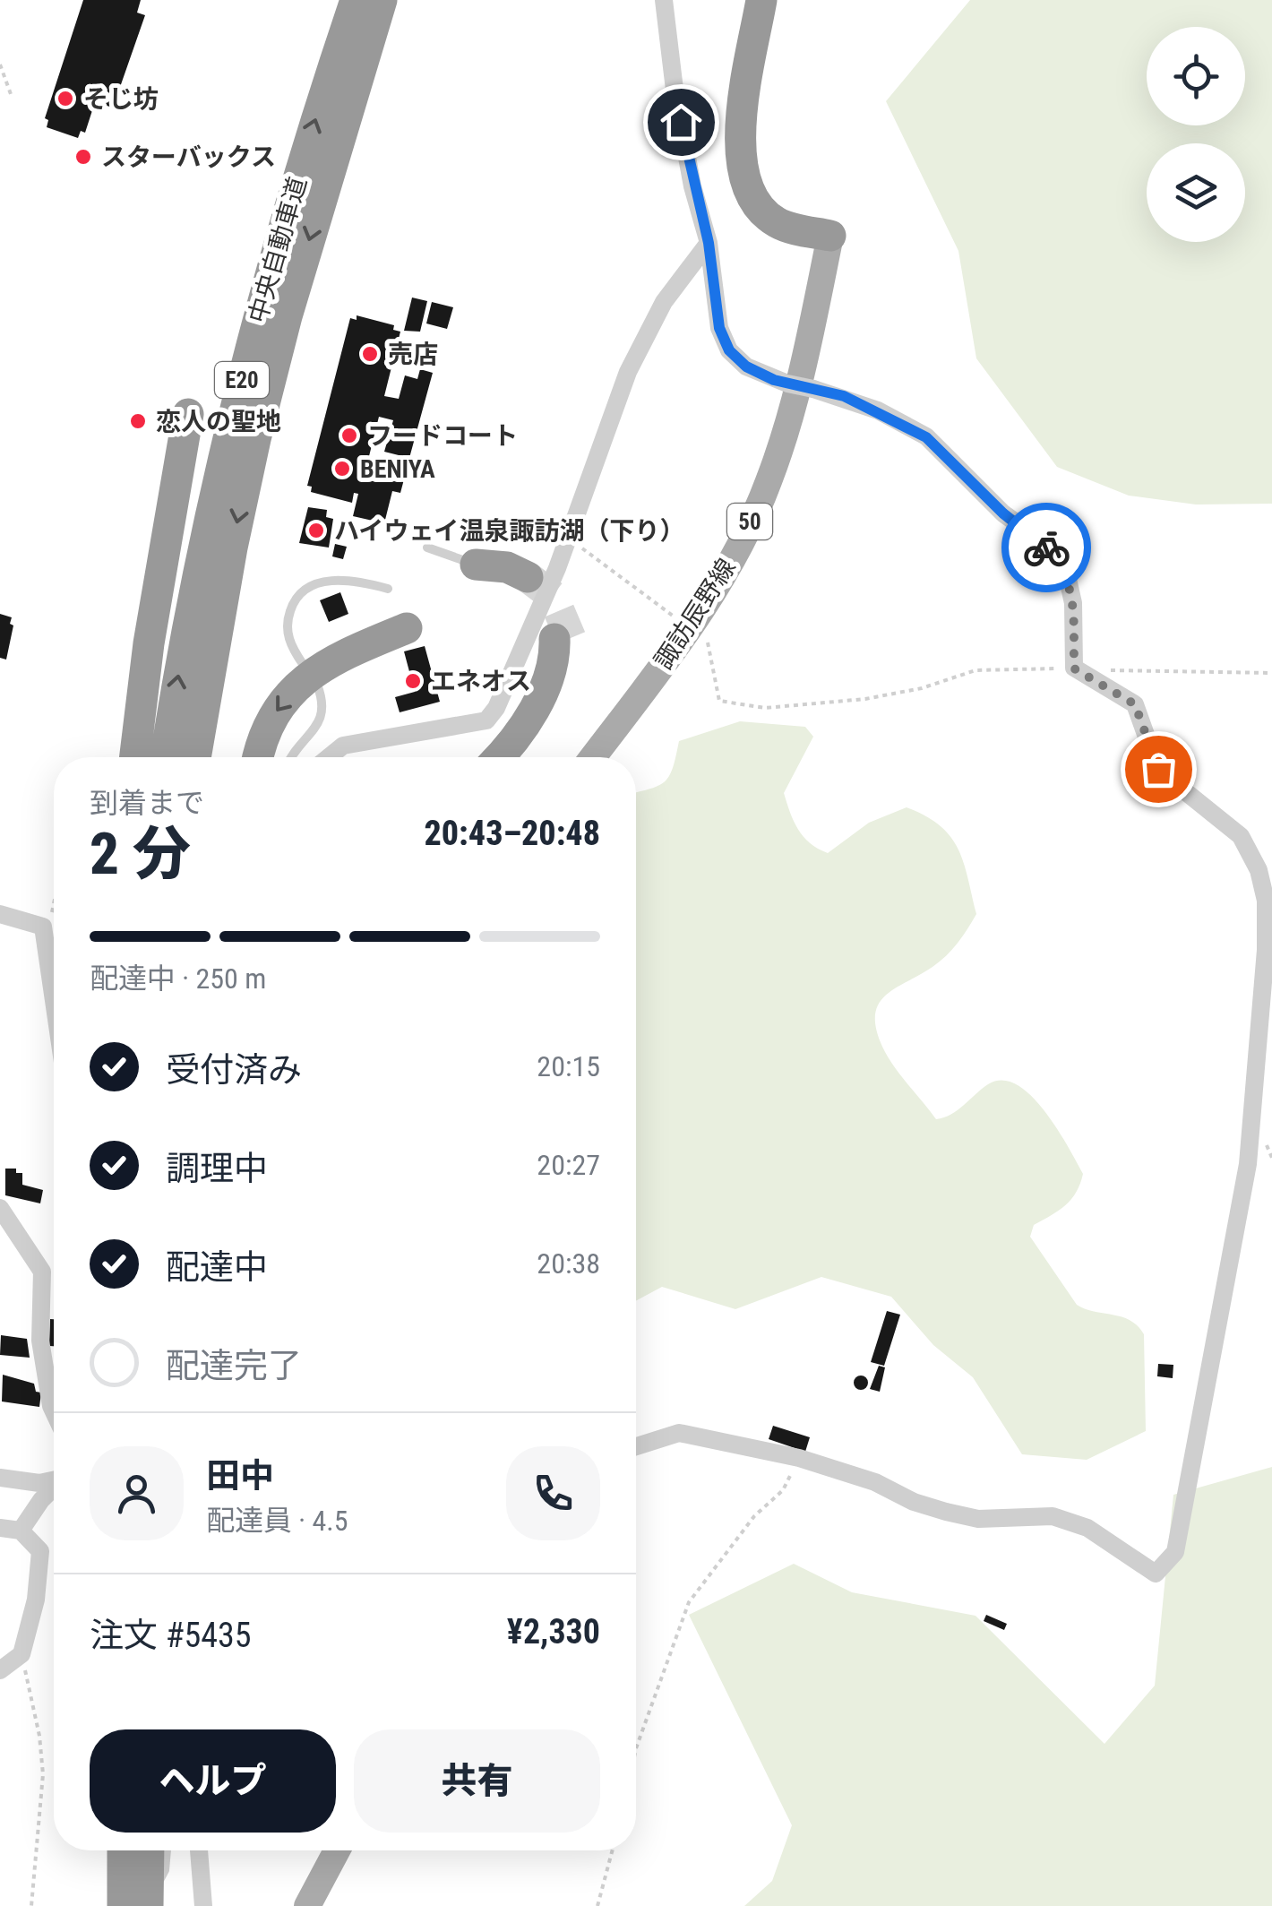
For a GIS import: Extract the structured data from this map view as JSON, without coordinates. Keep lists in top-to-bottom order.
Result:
{
  "streets": {
    "highway": ["中央自動車道", "E20"],
    "main road": ["50", "諏訪辰野線"]
  },
  "places": [
    "そじ坊",
    "スターバックス",
    "売店",
    "恋人の聖地",
    "フードコート",
    "BENIYA",
    "ハイウェイ温泉諏訪湖（下り）",
    "エネオス"
  ],
  "page": {
    "heading": ["2 分", "到着まで", "20:43–20:48"],
    "panel": [
      "田中",
      "配達員 · 4.5",
      "注文 #5435",
      "¥2,330"
    ],
    "bar": "配達中 · 250 m",
    "list": [
      ["受付済み", "20:15"],
      ["調理中", "20:27"],
      ["配達中", "20:38"],
      "配達完了"
    ],
    "buttons": ["ヘルプ", "共有"]
  }
}
